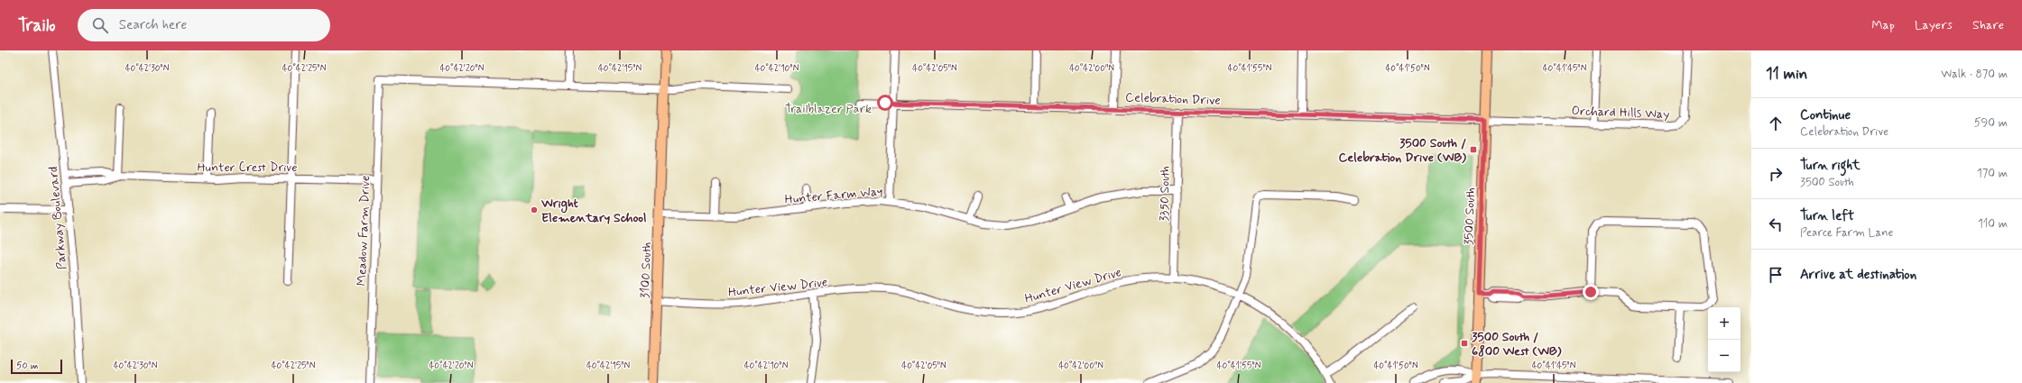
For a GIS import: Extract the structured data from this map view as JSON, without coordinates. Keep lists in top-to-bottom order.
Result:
{
  "streets": {
    "main road": ["3500 South", "3100 South"],
    "street": [
      "Celebration Drive",
      "Orchard Hills Way",
      "Hunter Crest Drive",
      "3350 South",
      "Hunter Farm Way",
      "Parkway Boulevard",
      "Meadow Farm Drive",
      "Hunter View Drive"
    ]
  },
  "crossings": [
    ["Celebration Drive", "Orchard Hills Way"],
    ["Celebration Drive", "3350 South"],
    ["Celebration Drive", "3500 South"],
    ["Orchard Hills Way", "3500 South"],
    ["Hunter Crest Drive", "Parkway Boulevard"],
    ["Hunter Crest Drive", "Meadow Farm Drive"],
    ["3350 South", "Hunter Farm Way"],
    ["3350 South", "Hunter View Drive"],
    ["Hunter Farm Way", "3100 South"],
    ["3100 South", "Hunter View Drive"]
  ],
  "parks": ["Trailblazer Park"],
  "places": {
    "transit": ["3500 South / Celebration Drive (WB)", "3500 South / 6800 West (WB)"],
    "other": ["Wright Elementary School"]
  },
  "scale_bar": "50 m",
  "page": {
    "header": "Trailo",
    "search": "Search here",
    "nav": ["Map", "Layers", "Share"],
    "heading": ["11 min", "Walk · 870 m"],
    "list": [
      ["Continue", "Celebration Drive", "590 m"],
      ["Turn right", "3500 South", "170 m"],
      ["Turn left", "Pearce Farm Lane", "110 m"],
      "Arrive at destination"
    ],
    "map_buttons": ["+", "−"],
    "scale": "50 m"
  },
  "coordinates": [
    "40°42'30\"N",
    "40°42'25\"N",
    "40°42'20\"N",
    "40°42'15\"N",
    "40°42'10\"N",
    "40°42'05\"N",
    "40°42'00\"N",
    "40°41'55\"N",
    "40°41'50\"N",
    "40°41'45\"N"
  ]
}
